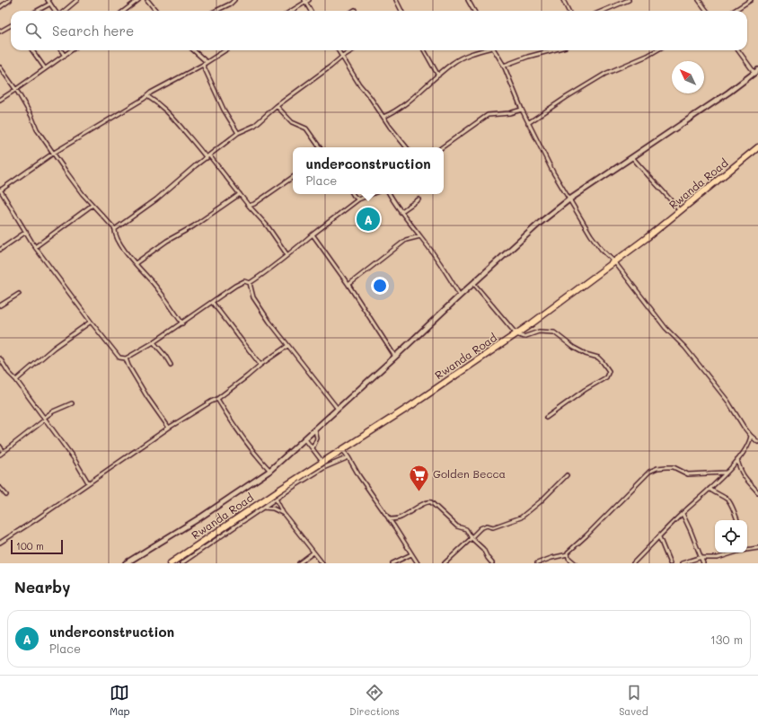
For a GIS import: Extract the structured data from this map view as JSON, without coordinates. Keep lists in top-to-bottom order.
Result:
{
  "streets": {
    "highway": ["Rwanda Road"]
  },
  "places": {
    "supermarket": ["Golden Becca"]
  },
  "scale_bar": "100 m",
  "north": "top left",
  "page": {
    "search": "Search here",
    "popup": ["underconstruction", "Place"],
    "pins": "A",
    "scale": "100 m",
    "heading": "Nearby",
    "list": [
      {
        "mark": "A",
        "name": "underconstruction",
        "note": "Place",
        "value": "130 m"
      }
    ],
    "nav": ["Map", "Directions", "Saved"]
  }
}
